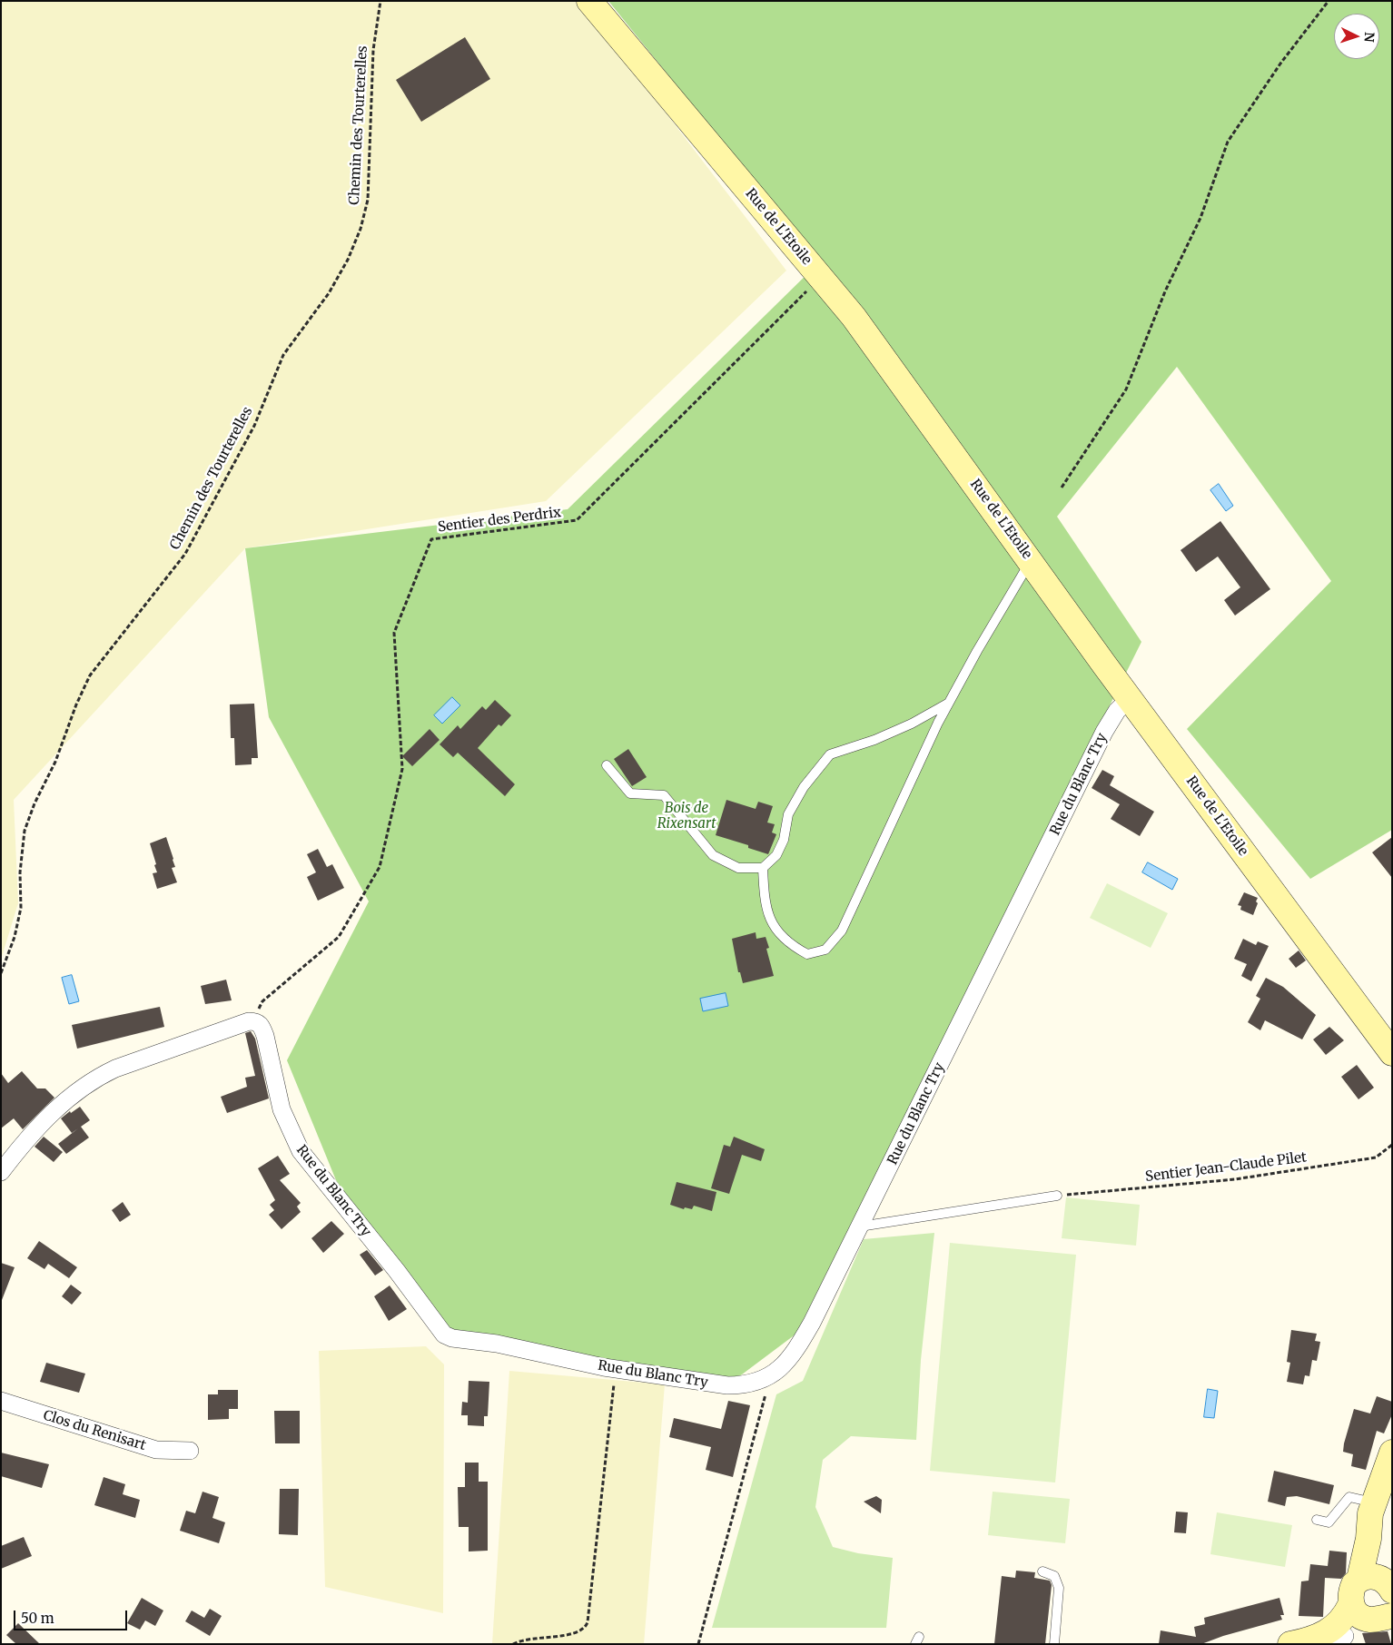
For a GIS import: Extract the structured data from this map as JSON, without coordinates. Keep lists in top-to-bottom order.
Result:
{
  "streets": {
    "street": ["Rue de L'Etoile", "Rue du Blanc Try", "Clos du Renisart"],
    "path": ["Chemin des Tourterelles", "Sentier des Perdrix", "Sentier Jean-Claude Pilet"]
  },
  "crossings": [
    ["Rue de L'Etoile", "Sentier des Perdrix"],
    ["Rue de L'Etoile", "Rue du Blanc Try"],
    ["Sentier des Perdrix", "Rue du Blanc Try"]
  ],
  "parks": ["Bois de Rixensart"],
  "scale_bar": "50 m",
  "north": "right"
}
